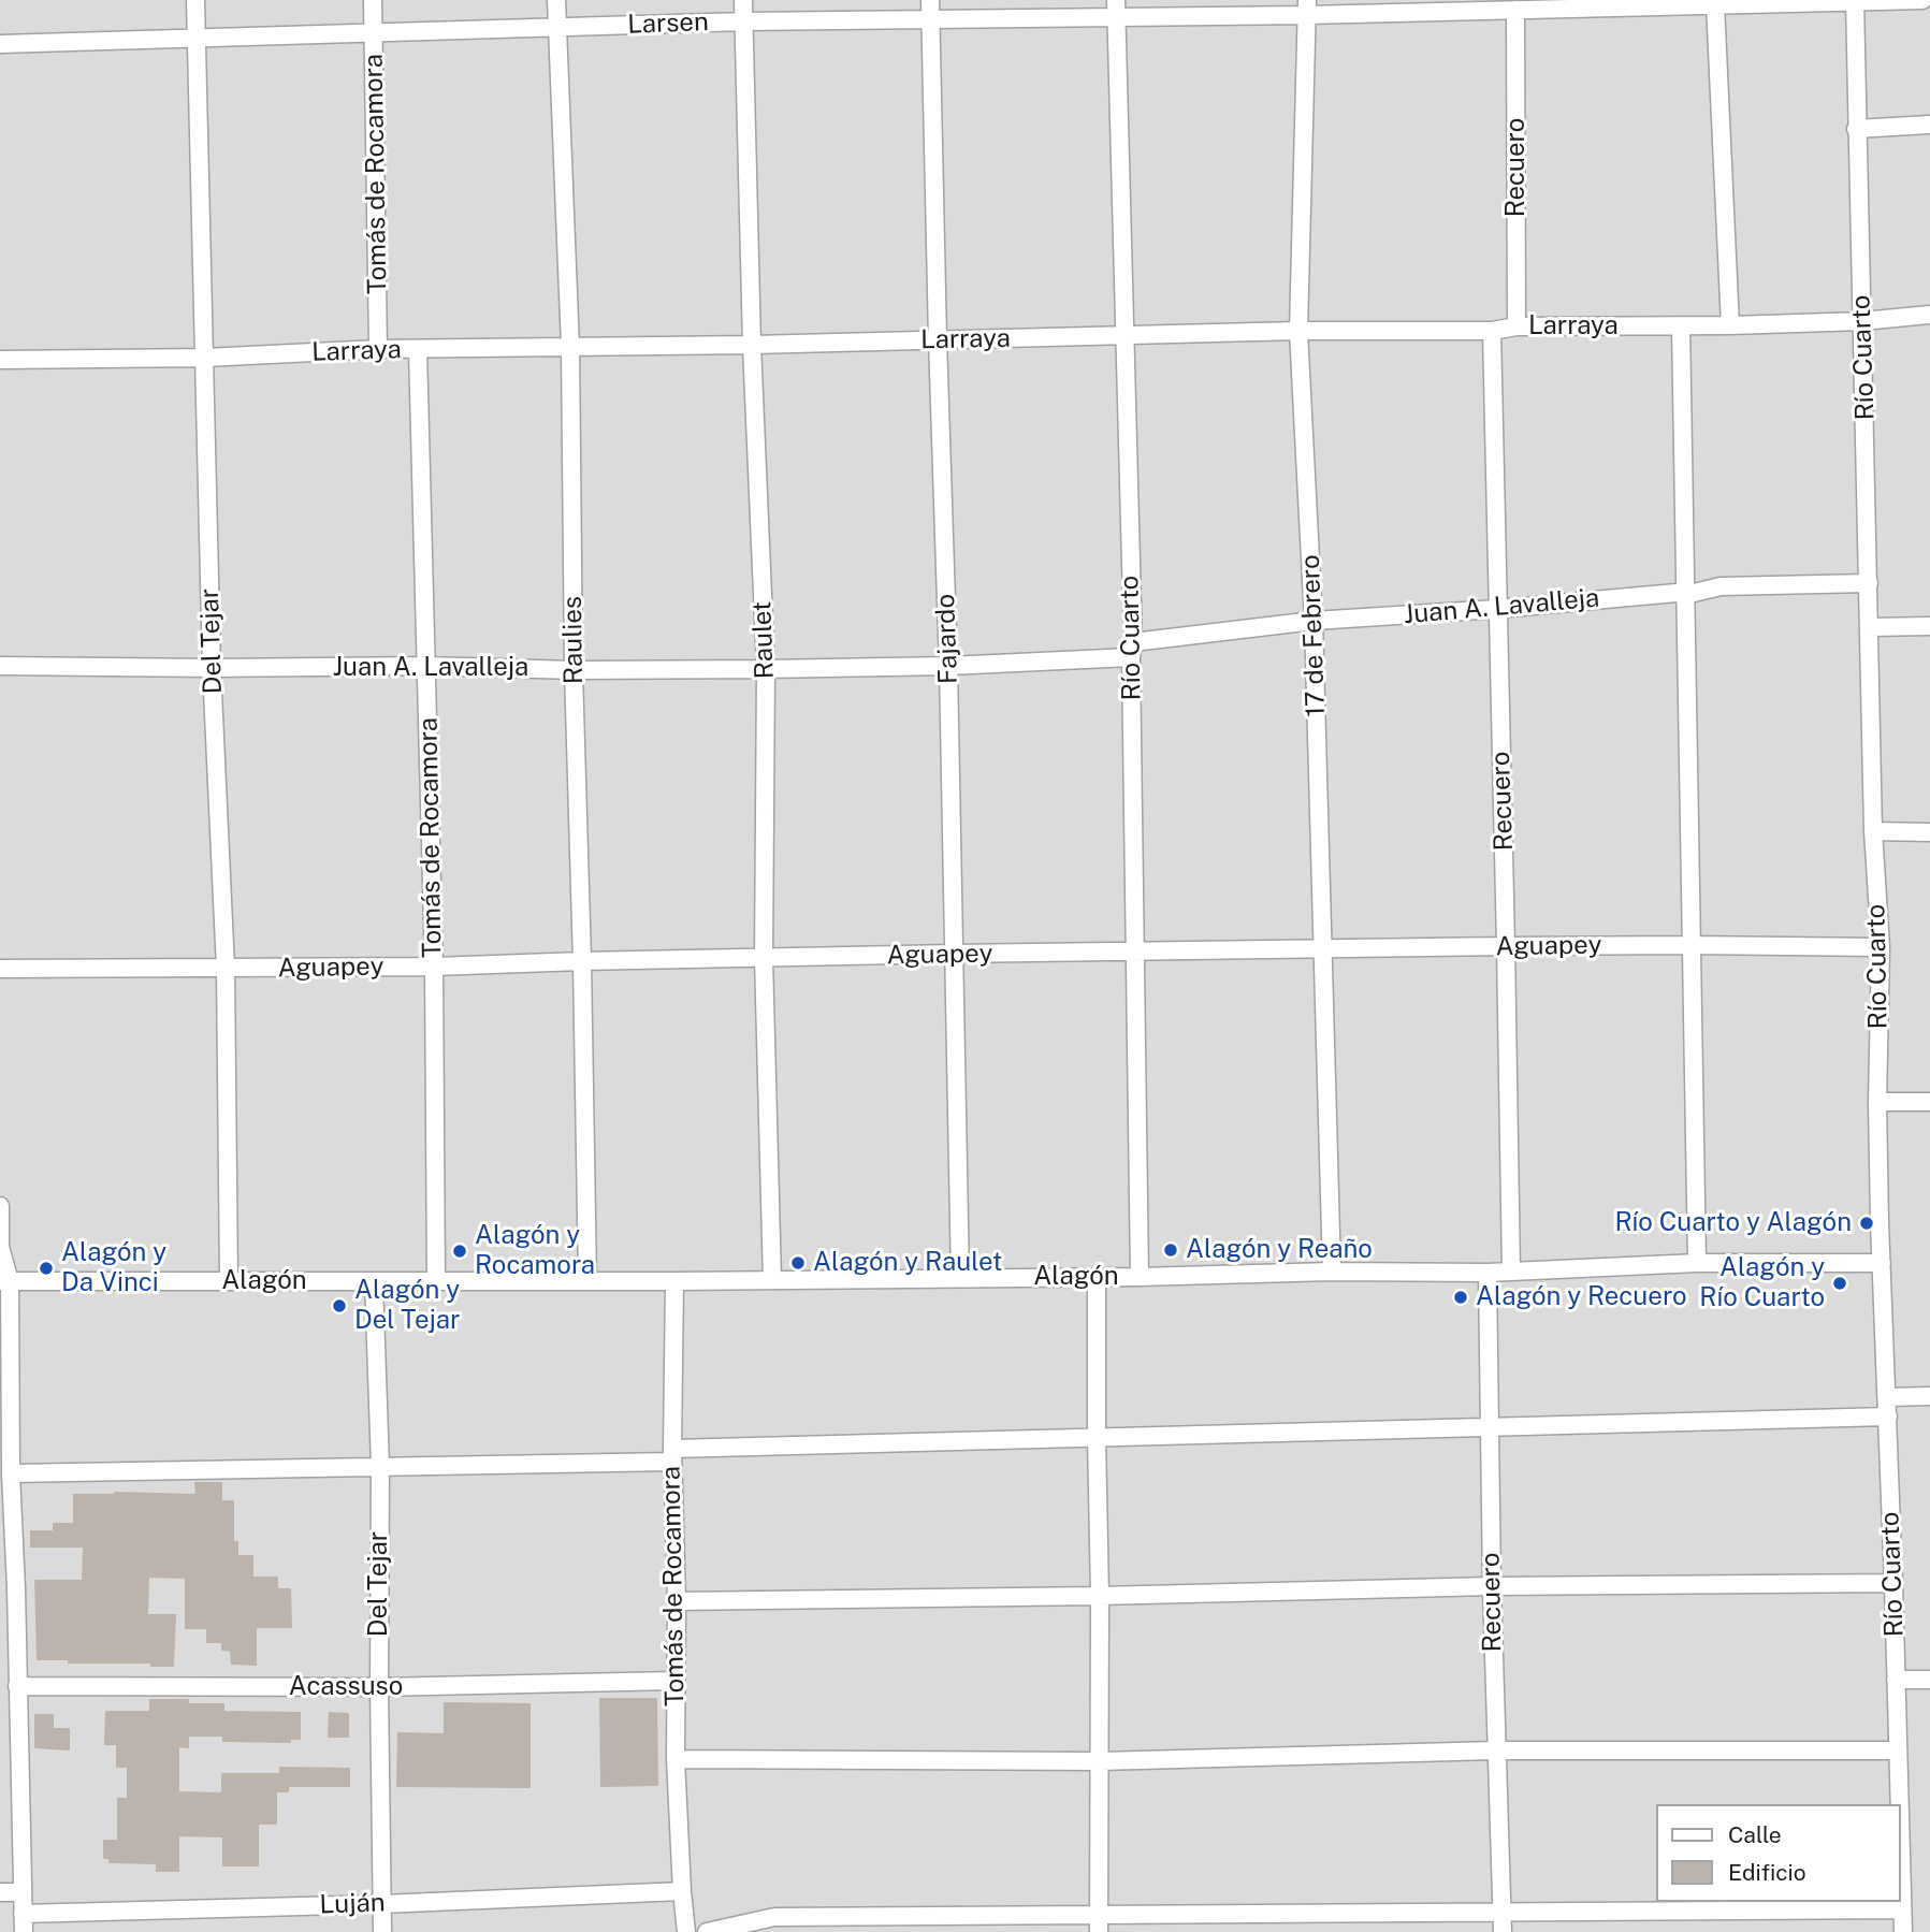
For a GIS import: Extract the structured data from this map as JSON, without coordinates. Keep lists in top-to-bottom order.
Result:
{
  "streets": {
    "street": [
      "Larsen",
      "Recuero",
      "Tomás de Rocamora",
      "Larraya",
      "Río Cuarto",
      "Juan A. Lavalleja",
      "17 de Febrero",
      "Fajardo",
      "Raulies",
      "Raulet",
      "Del Tejar",
      "Aguapey",
      "Alagón",
      "Acassuso",
      "Luján"
    ]
  },
  "crossings": [
    ["Larsen", "Recuero"],
    ["Larsen", "Tomás de Rocamora"],
    ["Larsen", "Río Cuarto"],
    ["Larsen", "17 de Febrero"],
    ["Larsen", "Fajardo"],
    ["Larsen", "Raulies"],
    ["Larsen", "Raulet"],
    ["Larsen", "Del Tejar"],
    ["Recuero", "Larraya"],
    ["Recuero", "Juan A. Lavalleja"],
    ["Recuero", "Aguapey"],
    ["Recuero", "Alagón"],
    ["Tomás de Rocamora", "Larraya"],
    ["Tomás de Rocamora", "Juan A. Lavalleja"],
    ["Tomás de Rocamora", "Aguapey"],
    ["Tomás de Rocamora", "Alagón"],
    ["Tomás de Rocamora", "Acassuso"],
    ["Tomás de Rocamora", "Luján"],
    ["Larraya", "Río Cuarto"],
    ["Larraya", "17 de Febrero"],
    ["Larraya", "Fajardo"],
    ["Larraya", "Raulies"],
    ["Larraya", "Raulet"],
    ["Larraya", "Del Tejar"],
    ["Río Cuarto", "Juan A. Lavalleja"],
    ["Río Cuarto", "Aguapey"],
    ["Río Cuarto", "Alagón"],
    ["Juan A. Lavalleja", "17 de Febrero"],
    ["Juan A. Lavalleja", "Fajardo"],
    ["Juan A. Lavalleja", "Raulies"],
    ["Juan A. Lavalleja", "Raulet"],
    ["Juan A. Lavalleja", "Del Tejar"],
    ["17 de Febrero", "Aguapey"],
    ["17 de Febrero", "Alagón"],
    ["Fajardo", "Aguapey"],
    ["Fajardo", "Alagón"],
    ["Raulies", "Aguapey"],
    ["Raulies", "Alagón"],
    ["Raulet", "Aguapey"],
    ["Raulet", "Alagón"],
    ["Del Tejar", "Aguapey"],
    ["Del Tejar", "Alagón"],
    ["Del Tejar", "Acassuso"],
    ["Del Tejar", "Luján"]
  ],
  "places": [
    "Río Cuarto y Alagón",
    "Alagón y Reaño",
    "Alagón y Rocamora",
    "Alagón y Raulet",
    "Alagón y Da Vinci",
    "Alagón y Río Cuarto",
    "Alagón y Recuero",
    "Alagón y Del Tejar"
  ],
  "legend": ["Calle", "Edificio"]
}
